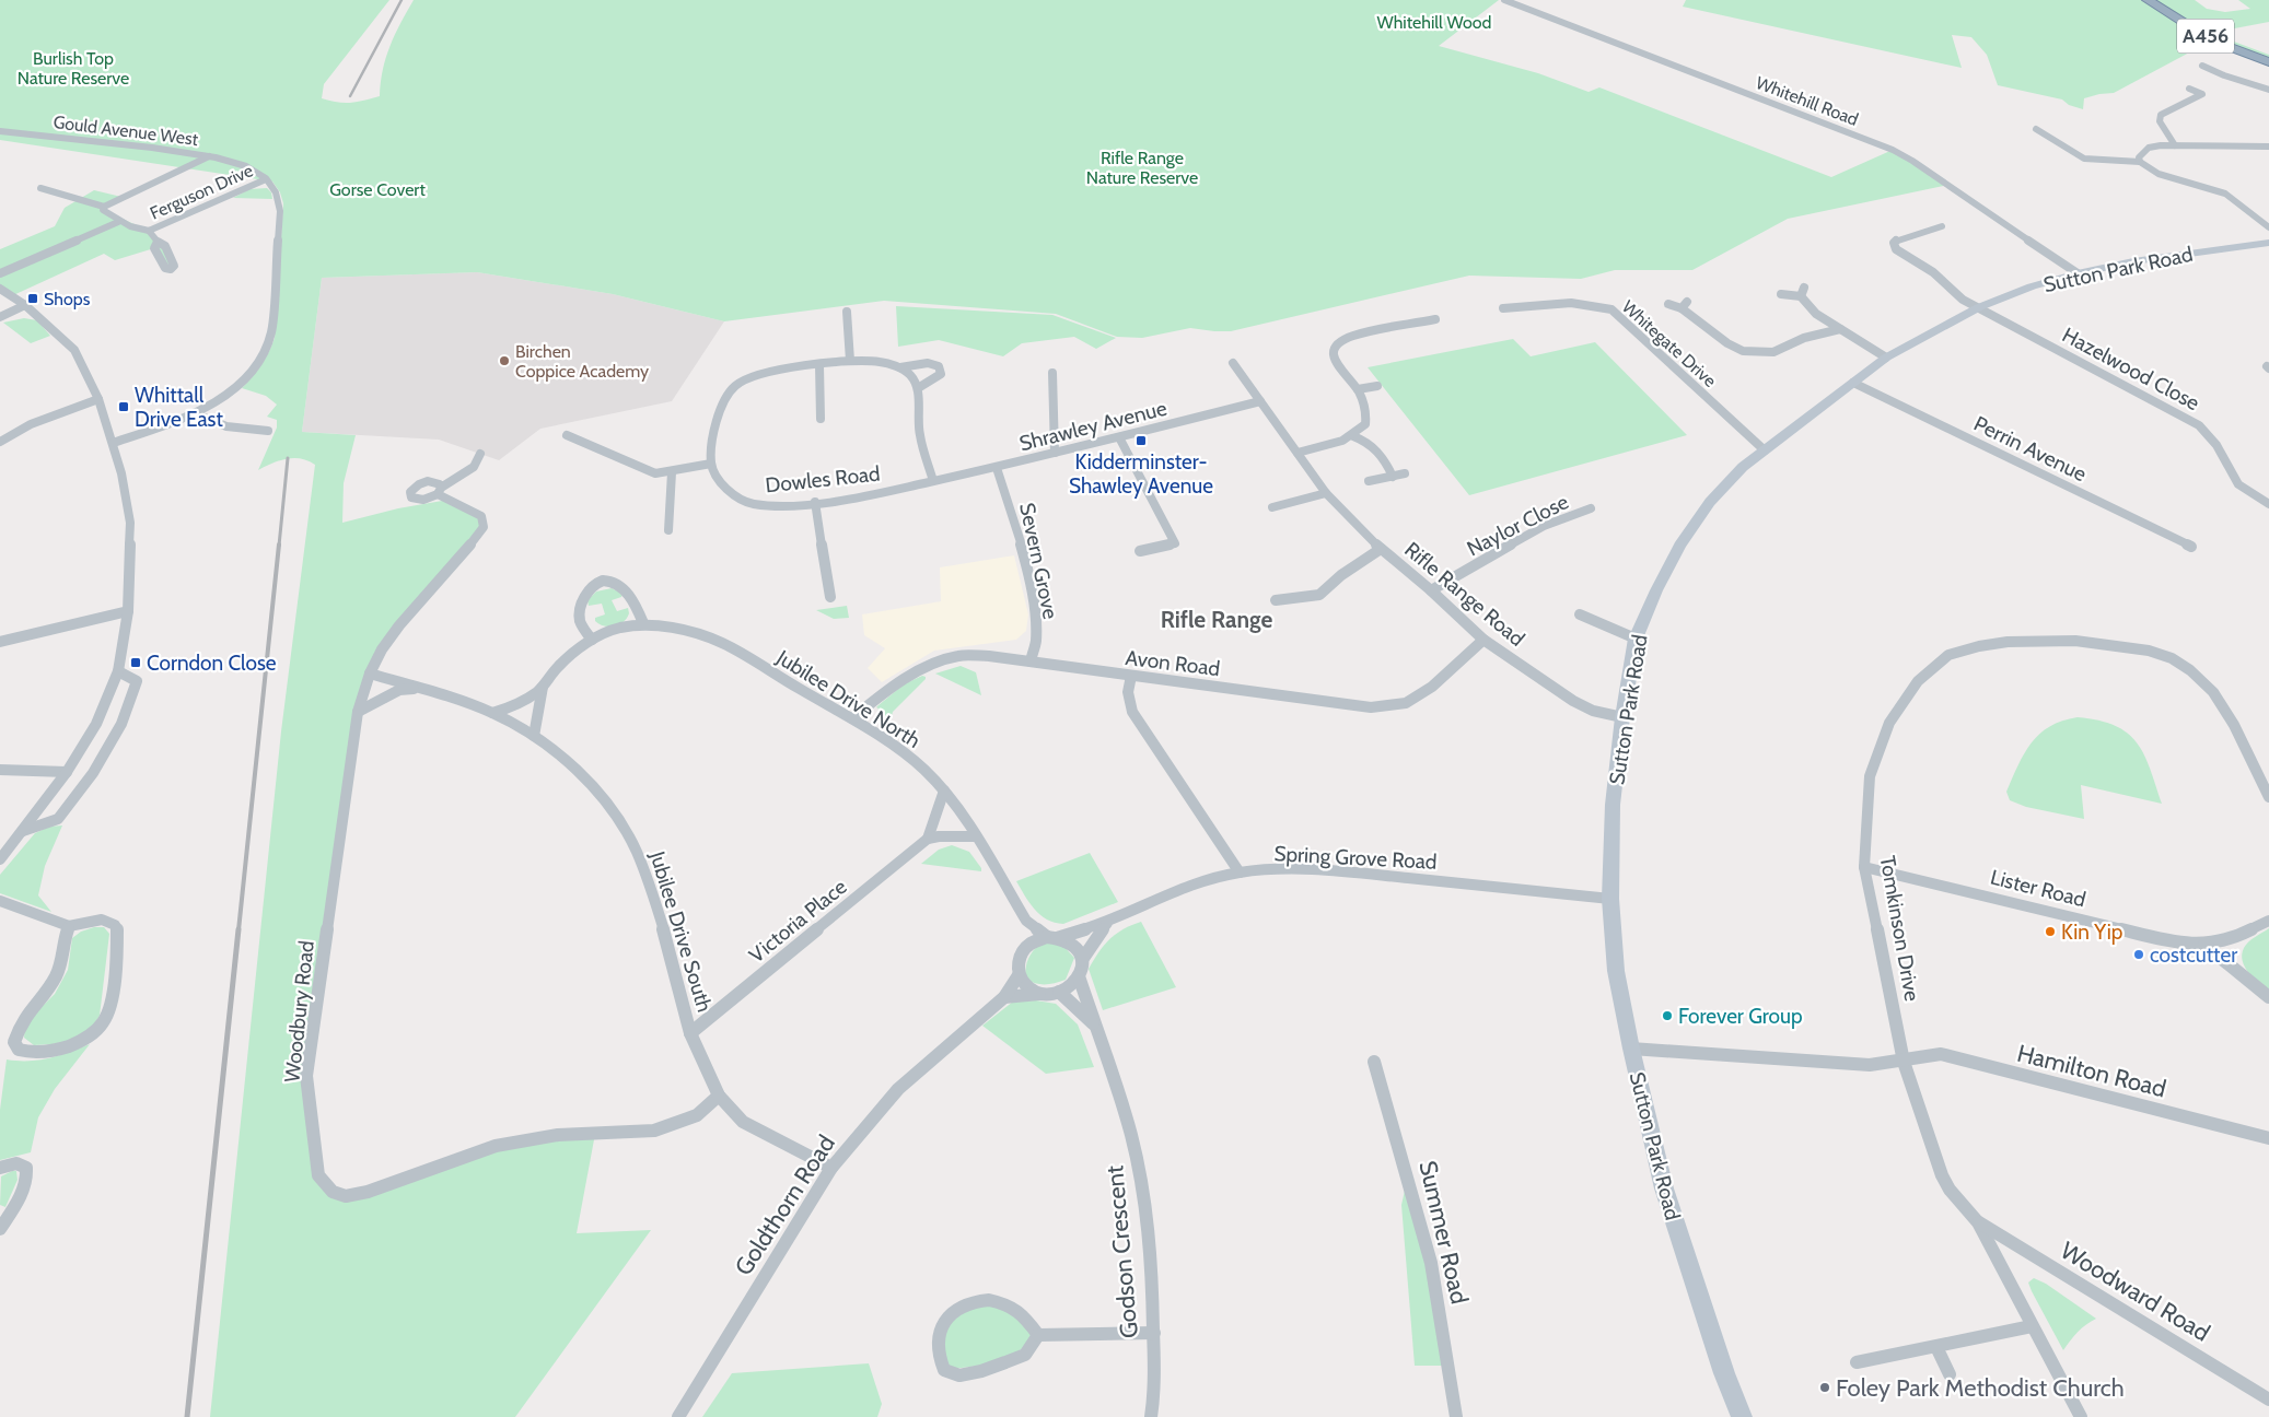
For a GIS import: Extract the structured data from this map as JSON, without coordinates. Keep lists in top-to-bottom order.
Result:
{
  "streets": {
    "highway": ["A456"],
    "main road": ["Sutton Park Road"],
    "street": [
      "Whitehill Road",
      "Gould Avenue West",
      "Ferguson Drive",
      "Whitegate Drive",
      "Hazelwood Close",
      "Shrawley Avenue",
      "Perrin Avenue",
      "Dowles Road",
      "Naylor Close",
      "Severn Grove",
      "Rifle Range Road",
      "Avon Road",
      "Jubilee Drive North",
      "Spring Grove Road",
      "Lister Road",
      "Victoria Place",
      "Tomkinson Drive",
      "Jubilee Drive South",
      "Woodbury Road",
      "Hamilton Road",
      "Goldthorn Road",
      "Summer Road",
      "Godson Crescent",
      "Woodward Road"
    ]
  },
  "crossings": [
    ["Whitehill Road", "Sutton Park Road"],
    ["Gould Avenue West", "Ferguson Drive"],
    ["Sutton Park Road", "Whitegate Drive"],
    ["Sutton Park Road", "Hazelwood Close"],
    ["Sutton Park Road", "Perrin Avenue"],
    ["Sutton Park Road", "Rifle Range Road"],
    ["Sutton Park Road", "Spring Grove Road"],
    ["Sutton Park Road", "Hamilton Road"],
    ["Shrawley Avenue", "Dowles Road"],
    ["Shrawley Avenue", "Severn Grove"],
    ["Shrawley Avenue", "Rifle Range Road"],
    ["Naylor Close", "Rifle Range Road"],
    ["Severn Grove", "Avon Road"],
    ["Rifle Range Road", "Avon Road"],
    ["Avon Road", "Jubilee Drive North"],
    ["Jubilee Drive North", "Spring Grove Road"],
    ["Jubilee Drive North", "Jubilee Drive South"],
    ["Jubilee Drive North", "Goldthorn Road"],
    ["Jubilee Drive North", "Godson Crescent"],
    ["Spring Grove Road", "Goldthorn Road"],
    ["Spring Grove Road", "Godson Crescent"],
    ["Lister Road", "Tomkinson Drive"],
    ["Victoria Place", "Jubilee Drive South"],
    ["Tomkinson Drive", "Hamilton Road"],
    ["Tomkinson Drive", "Woodward Road"],
    ["Jubilee Drive South", "Woodbury Road"],
    ["Jubilee Drive South", "Goldthorn Road"],
    ["Goldthorn Road", "Godson Crescent"]
  ],
  "districts": ["Rifle Range"],
  "parks": [
    "Whitehill Wood",
    "Burlish Top Nature Reserve",
    "Rifle Range Nature Reserve",
    "Gorse Covert"
  ],
  "places": {
    "transit": [
      "Shops",
      "Whittall Drive East",
      "Kidderminster- Shawley Avenue",
      "Corndon Close"
    ],
    "other": [
      "Birchen Coppice Academy",
      "Kin Yip",
      "costcutter",
      "Forever Group",
      "Foley Park Methodist Church"
    ]
  }
}
